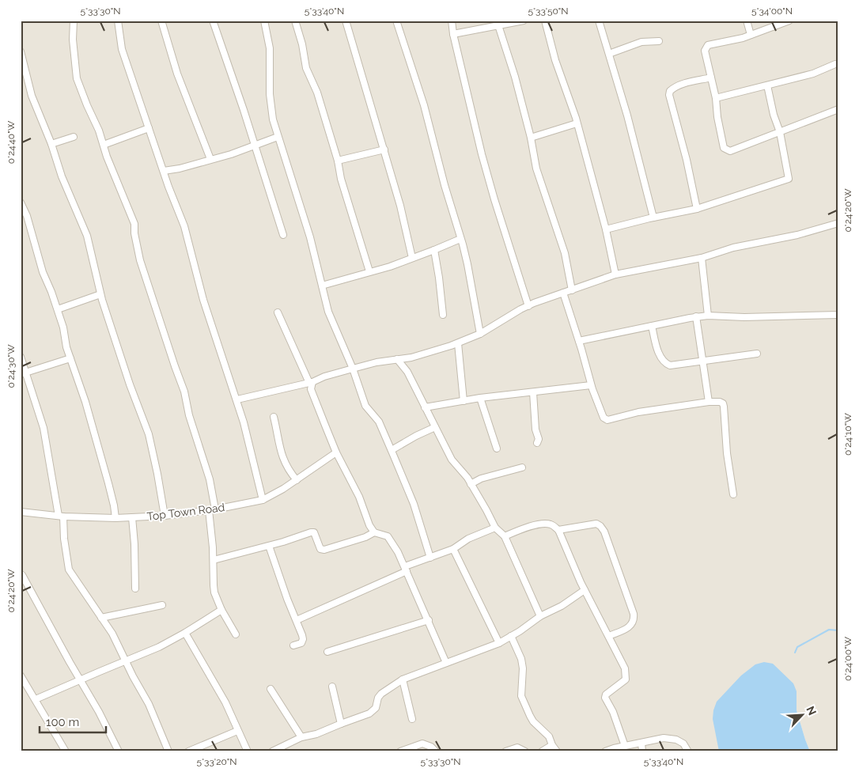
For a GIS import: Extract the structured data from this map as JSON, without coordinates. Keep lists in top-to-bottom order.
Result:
{
  "streets": {
    "street": ["Top Town Road"]
  },
  "scale_bar": "100 m",
  "north": "top right",
  "coordinates": [
    "5°33'30\"N",
    "5°33'40\"N",
    "5°33'50\"N",
    "5°34'00\"N",
    "0°24'40\"W",
    "0°24'20\"W",
    "0°24'30\"W",
    "0°24'10\"W",
    "0°24'00\"W",
    "5°33'20\"N"
  ]
}
